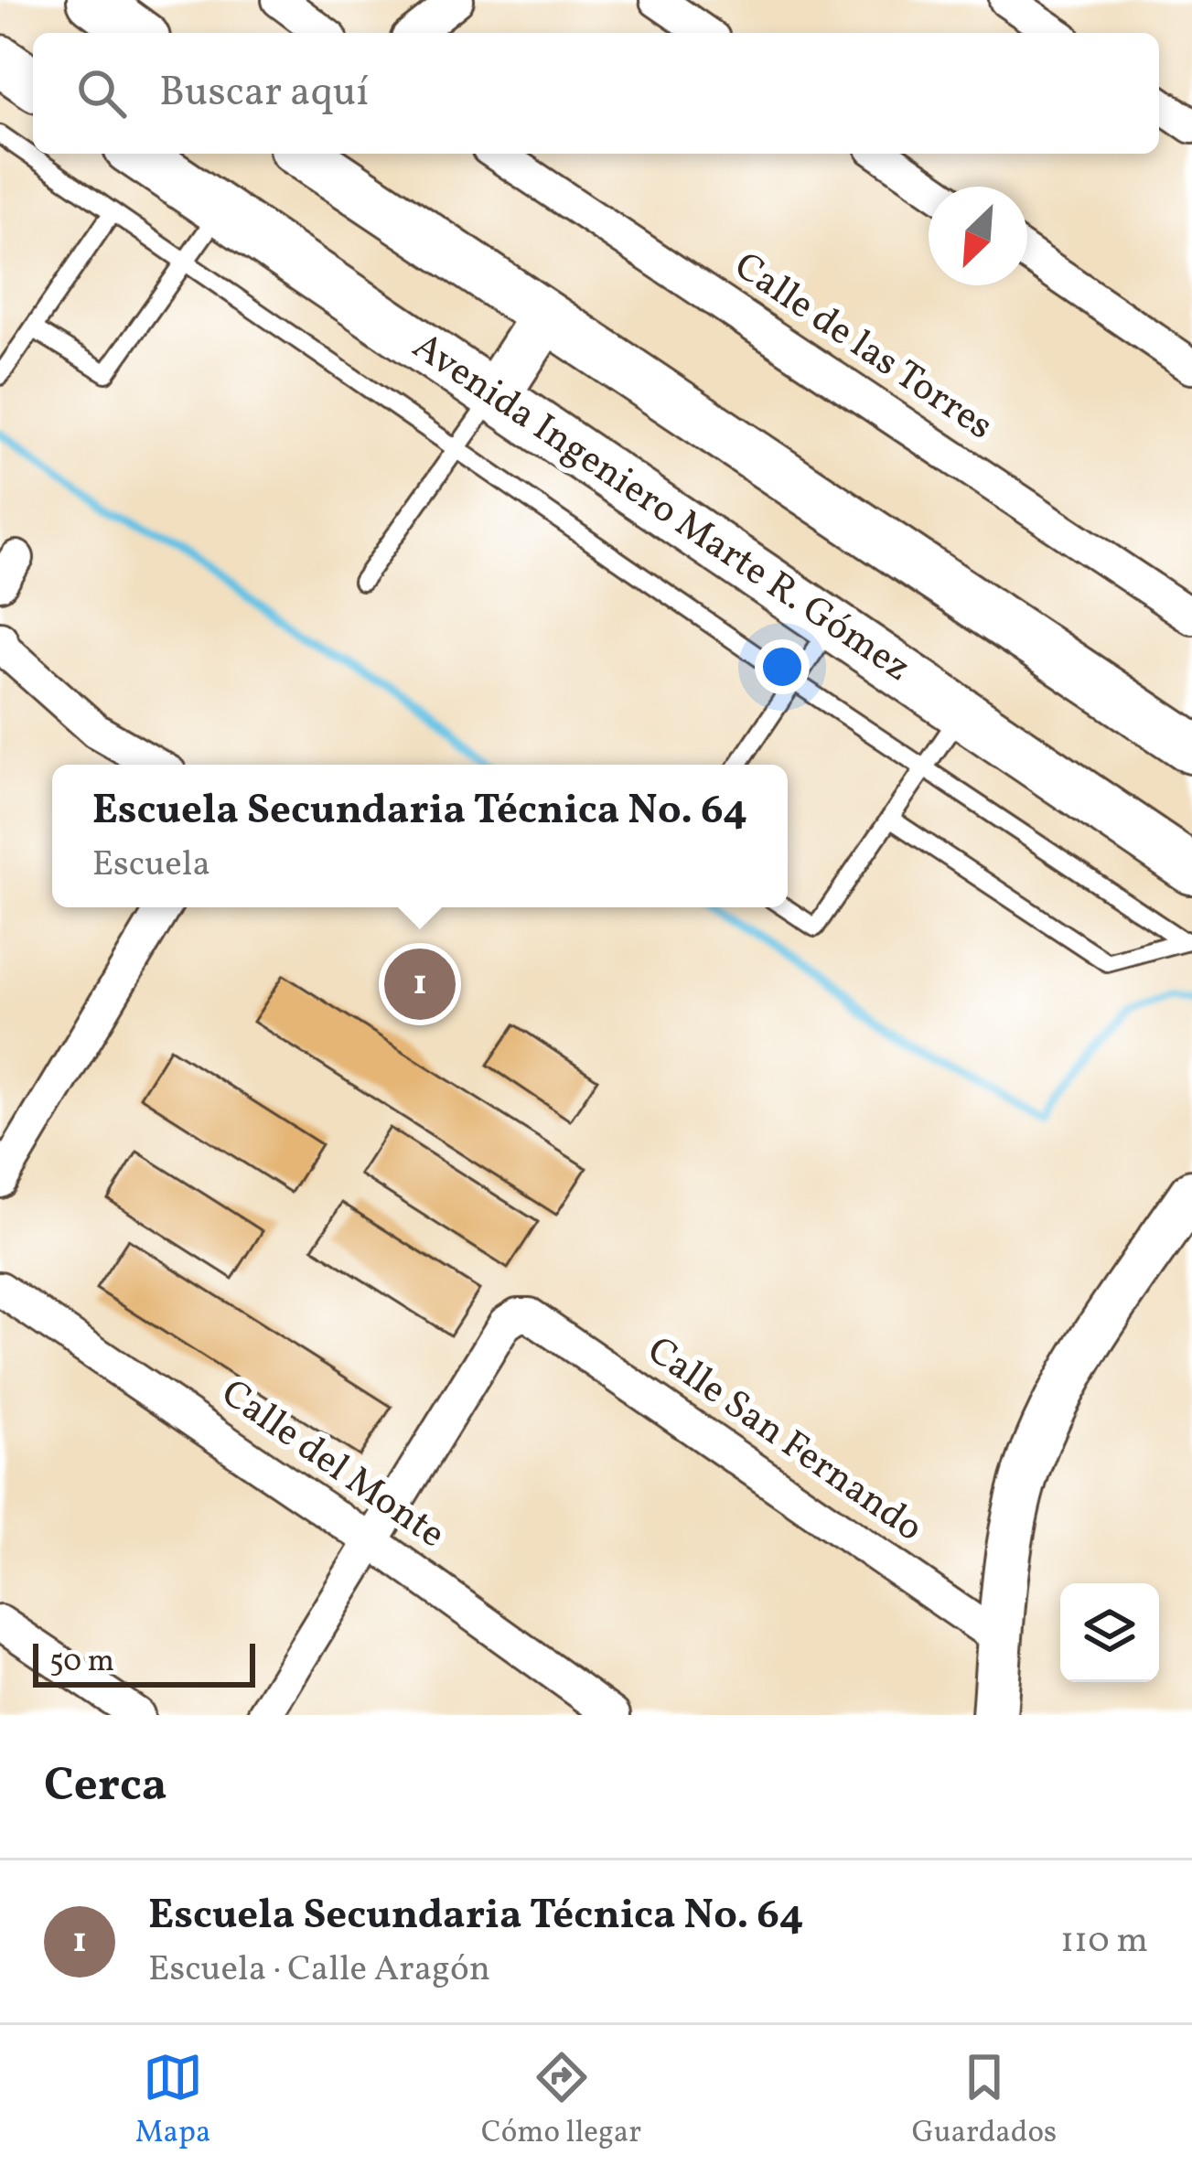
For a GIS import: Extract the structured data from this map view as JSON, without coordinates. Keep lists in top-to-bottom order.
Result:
{
  "streets": {
    "main road": ["Avenida Ingeniero Marte R. Gómez"],
    "street": ["Calle de las Torres", "Calle San Fernando", "Calle del Monte"]
  },
  "crossings": [
    ["Calle San Fernando", "Calle del Monte"]
  ],
  "scale_bar": "50 m",
  "north": "bottom left",
  "page": {
    "search": "Buscar aquí",
    "popup": ["Escuela Secundaria Técnica No. 64", "Escuela"],
    "pins": "1",
    "scale": "50 m",
    "heading": "Cerca",
    "list": [
      {
        "mark": "1",
        "name": "Escuela Secundaria Técnica No. 64",
        "note": "Escuela · Calle Aragón",
        "value": "110 m"
      }
    ],
    "nav": ["Mapa", "Cómo llegar", "Guardados"]
  }
}
